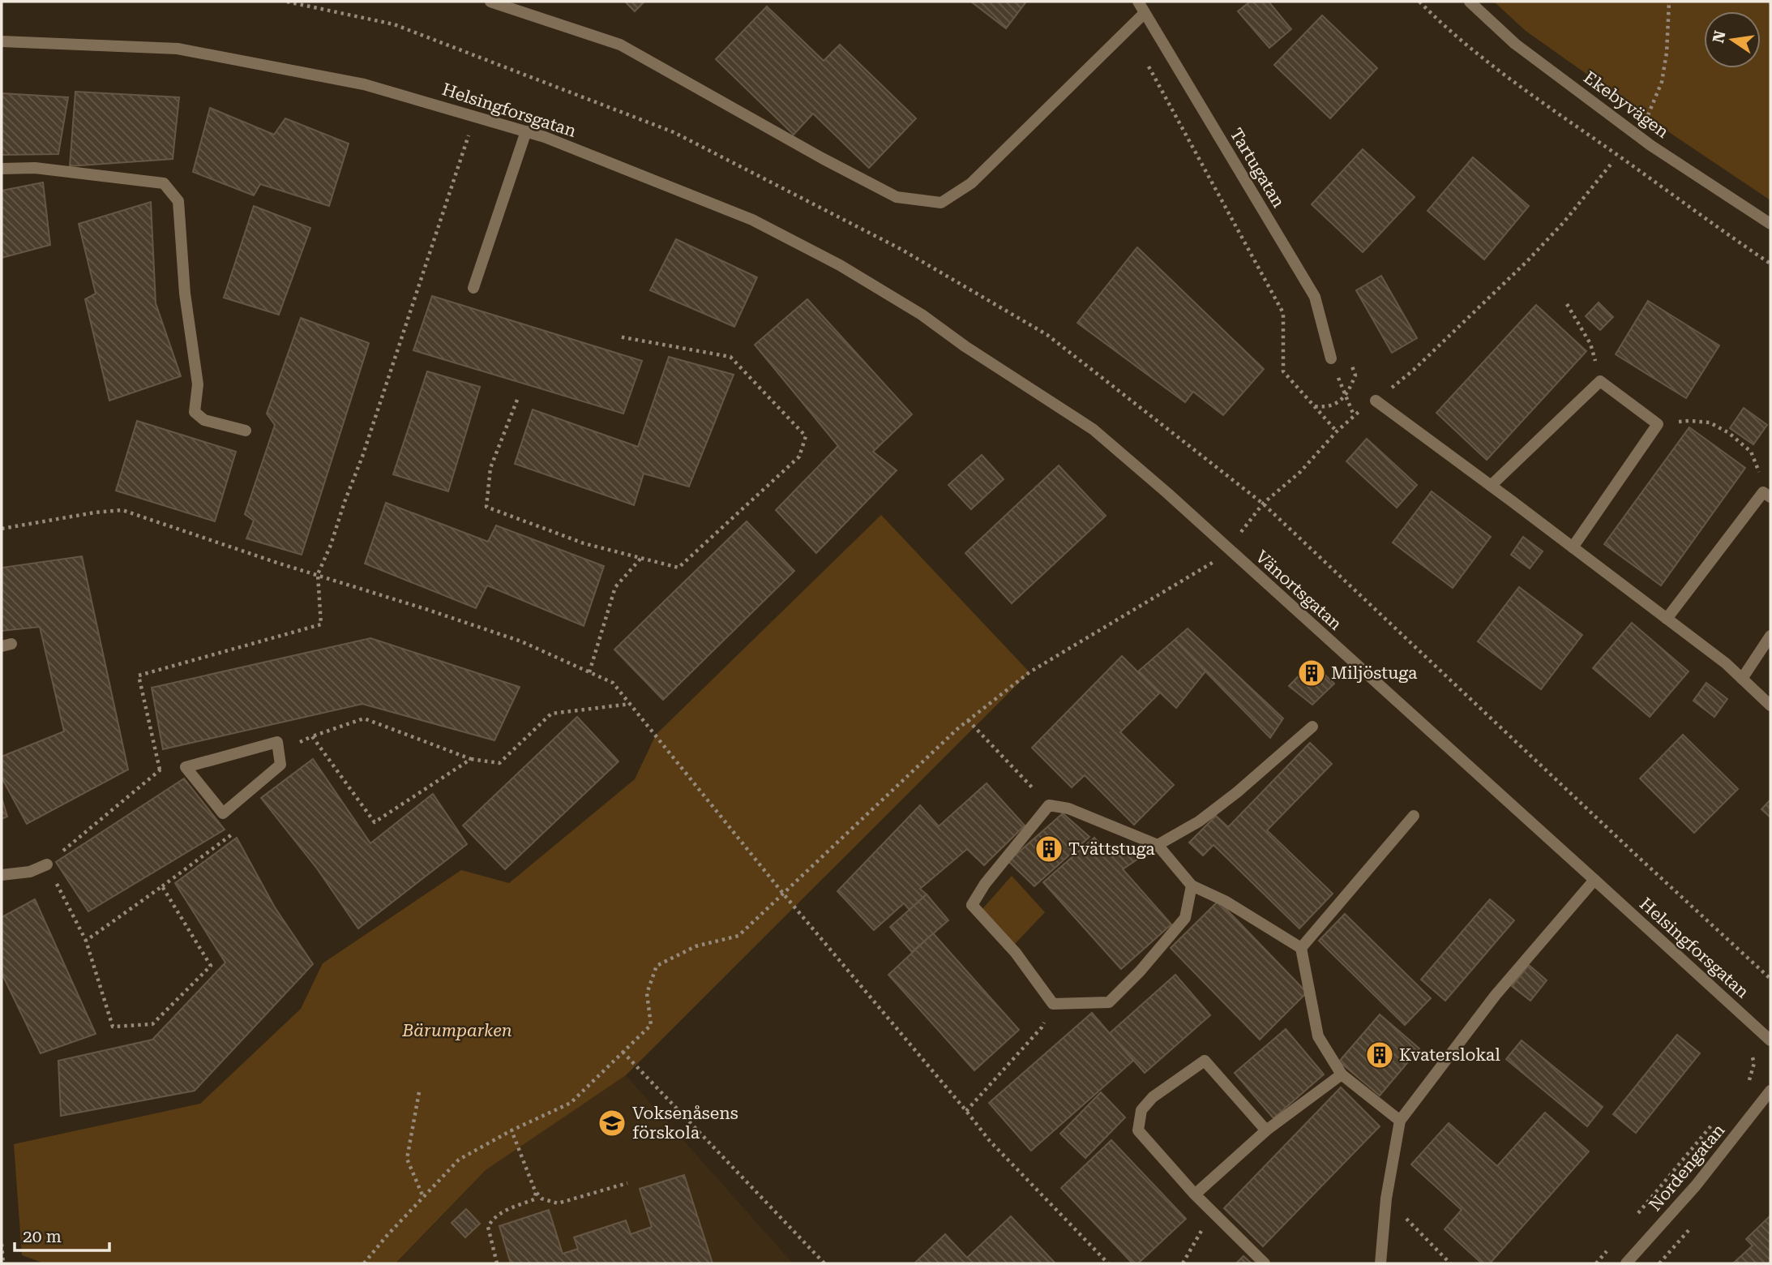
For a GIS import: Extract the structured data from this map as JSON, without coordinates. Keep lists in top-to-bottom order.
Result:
{
  "streets": {
    "street": [
      "Ekebyvägen",
      "Helsingforsgatan",
      "Tartugatan",
      "Vänortsgatan",
      "Nordengatan"
    ]
  },
  "crossings": [
    ["Helsingforsgatan", "Vänortsgatan"]
  ],
  "parks": ["Bärumparken"],
  "places": {
    "building": ["Miljöstuga", "Tvättstuga", "Kvaterslokal"],
    "school or university": ["Voksenåsens förskola"]
  },
  "scale_bar": "20 m",
  "north": "left"
}
